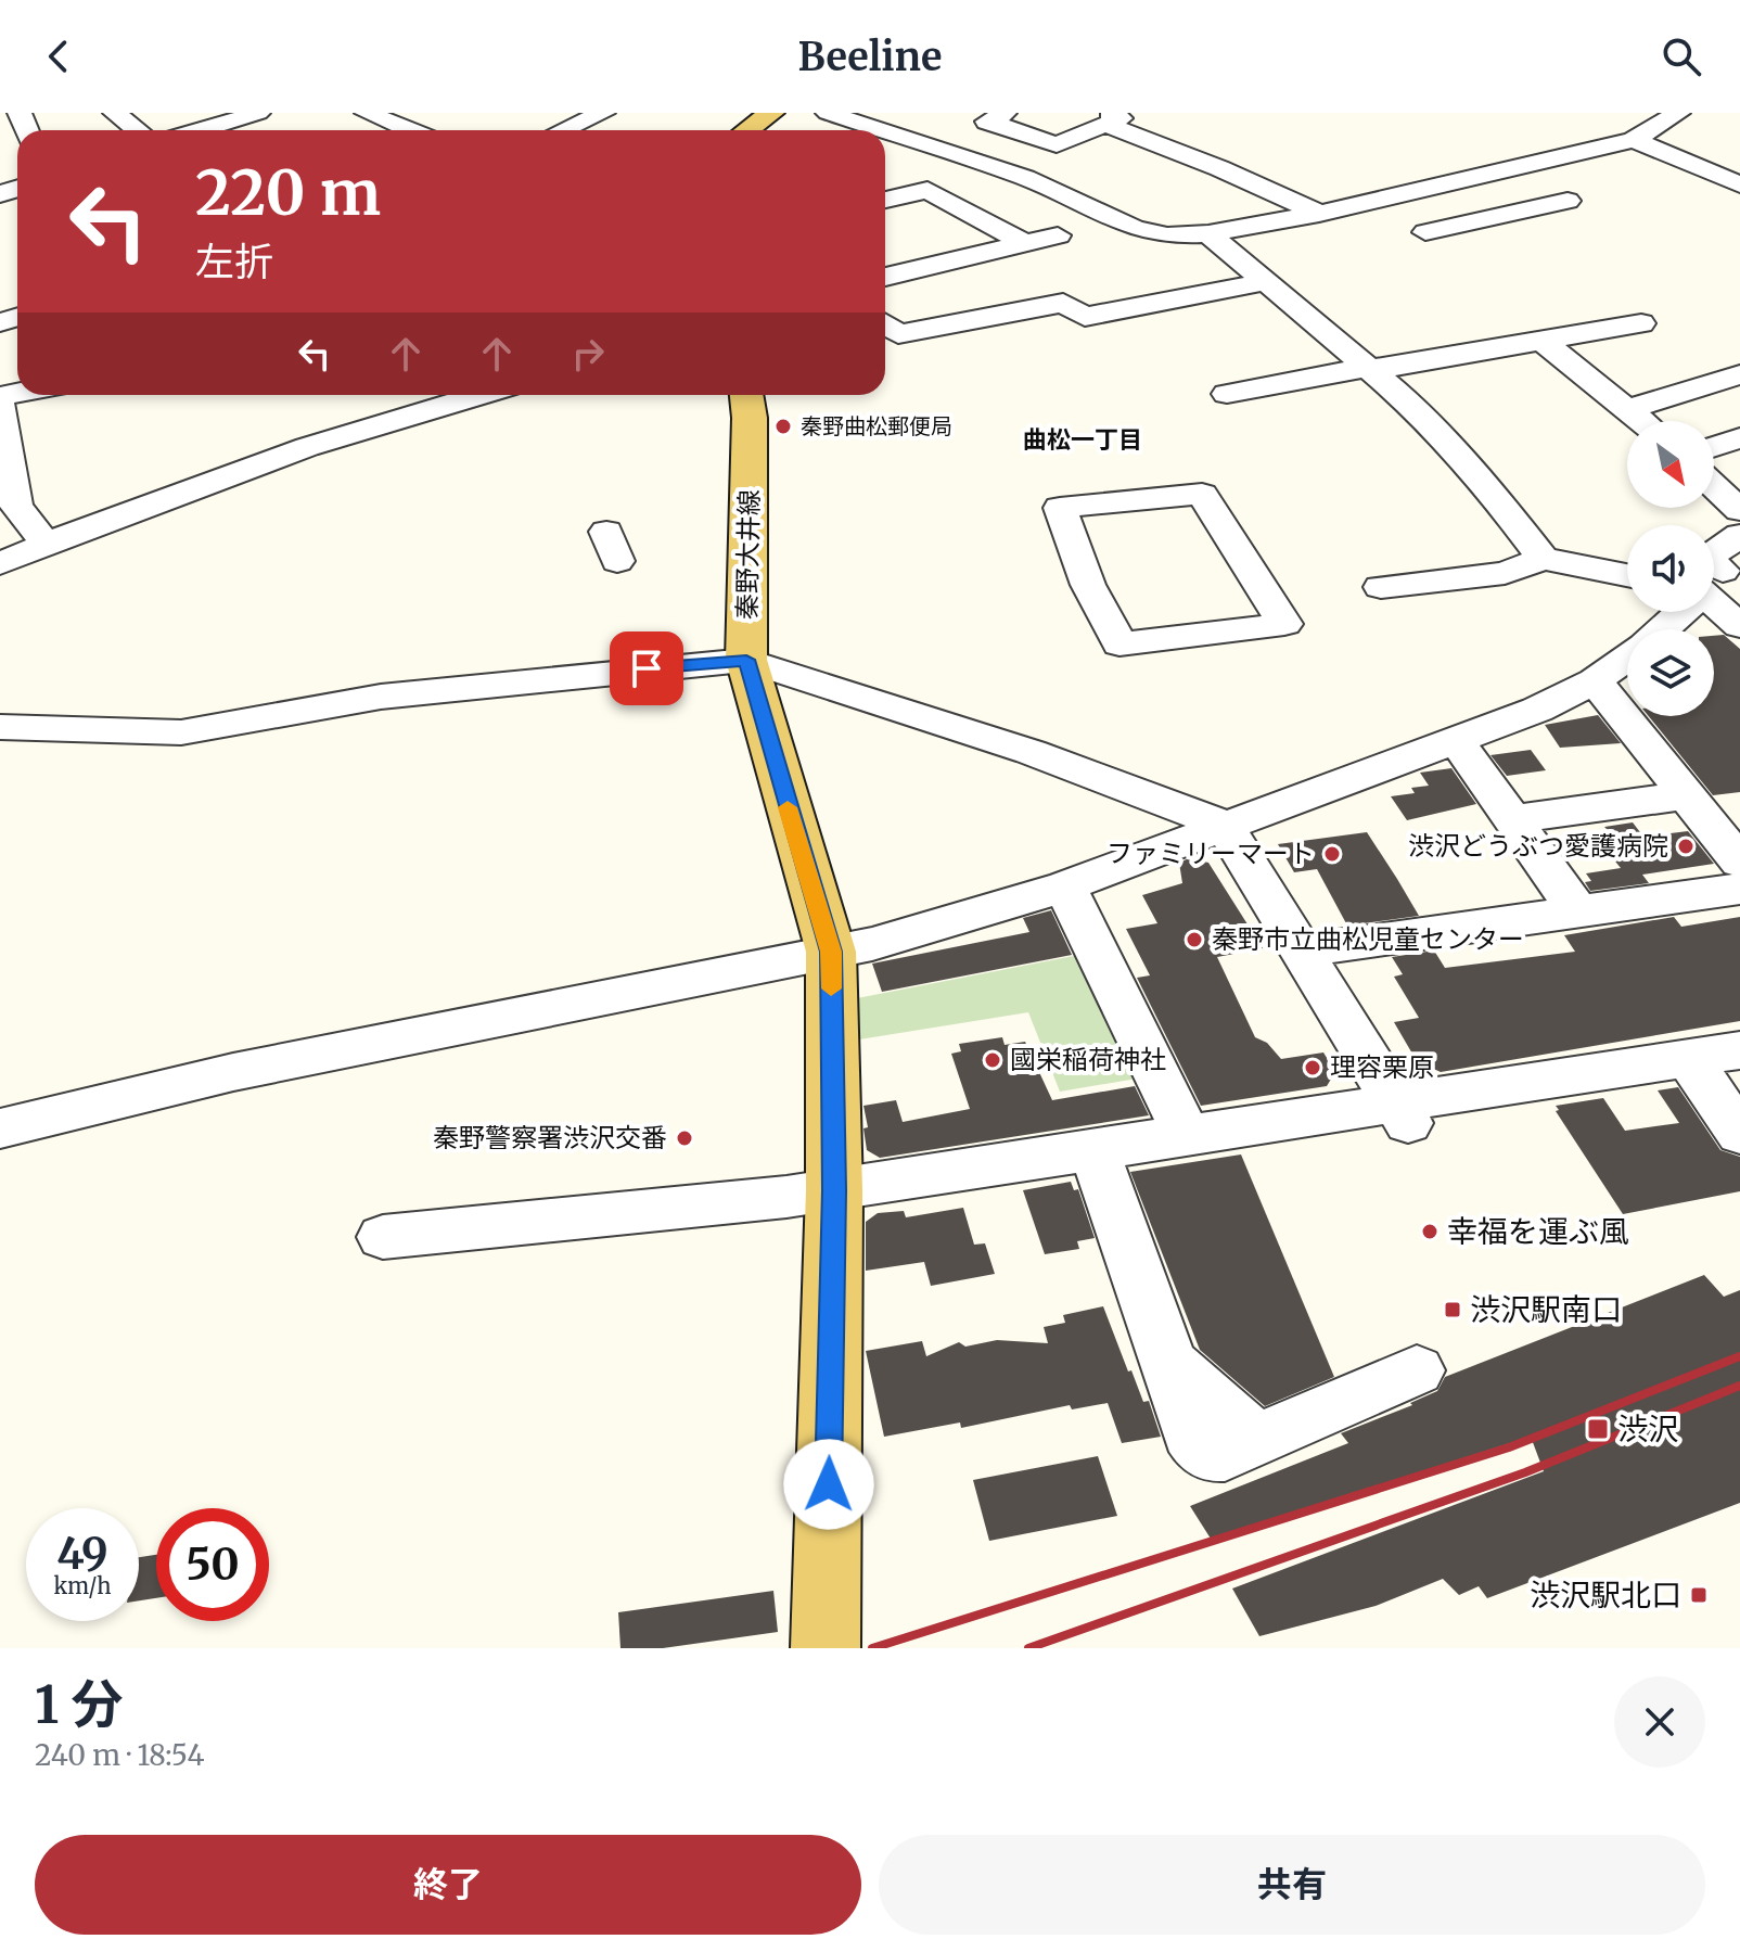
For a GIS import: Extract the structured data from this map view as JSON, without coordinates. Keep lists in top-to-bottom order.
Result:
{
  "streets": {
    "main road": ["秦野大井線"]
  },
  "districts": ["曲松一丁目"],
  "places": {
    "other": [
      "秦野曲松郵便局",
      "渋沢どうぶつ愛護病院",
      "ファミリーマート",
      "秦野市立曲松児童センター",
      "國栄稲荷神社",
      "理容栗原",
      "秦野警察署渋沢交番",
      "幸福を運ぶ風"
    ],
    "transit": ["渋沢駅南口", "渋沢", "渋沢駅北口"]
  },
  "north": "bottom right",
  "page": {
    "header": "Beeline",
    "turn": ["220 m", "左折"],
    "speed": "49 km/h",
    "limit": "50",
    "heading": ["1 分", "240 m · 18:54"],
    "buttons": ["終了", "共有"]
  }
}
